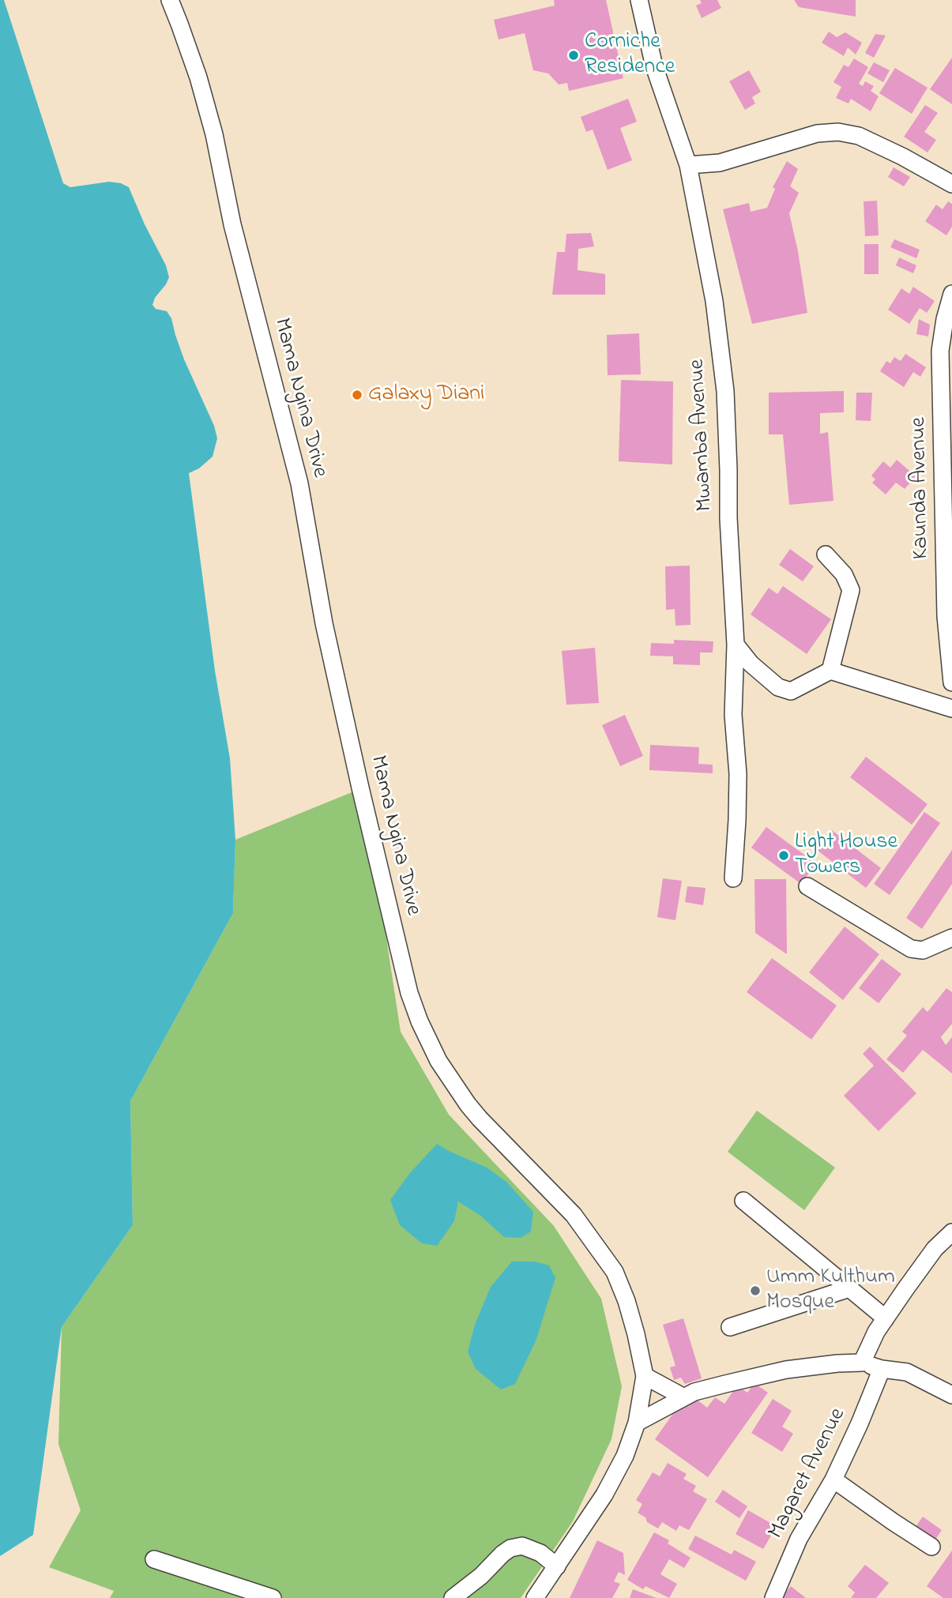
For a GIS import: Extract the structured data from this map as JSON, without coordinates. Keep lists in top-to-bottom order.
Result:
{
  "streets": {
    "street": [
      "Mama Ngina Drive",
      "Mwamba Avenue",
      "Kaunda Avenue",
      "Magaret Avenue"
    ]
  },
  "places": [
    "Corniche Residence",
    "Galaxy Diani",
    "Light House Towers",
    "Umm Kulthum Mosque"
  ]
}
